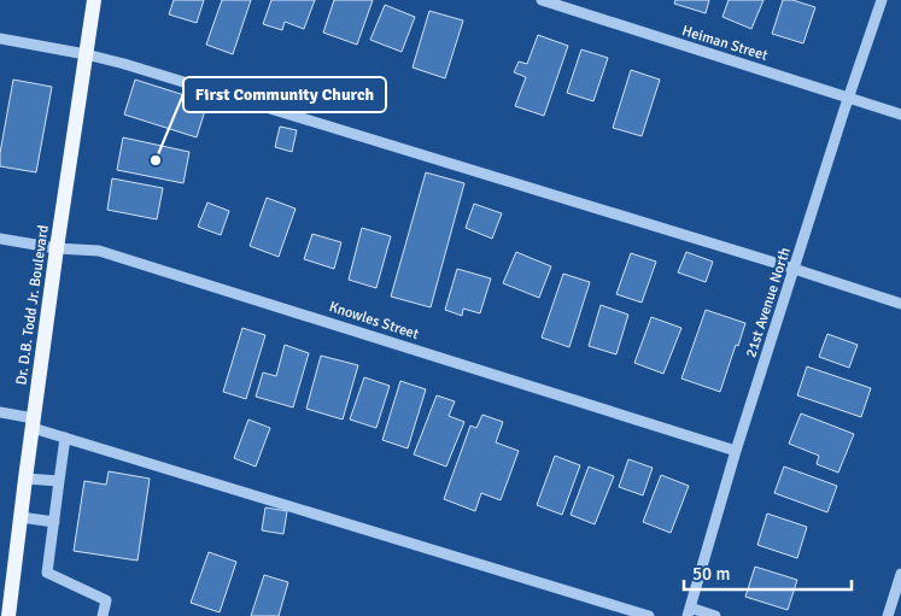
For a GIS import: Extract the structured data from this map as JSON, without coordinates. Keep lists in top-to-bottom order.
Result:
{
  "streets": {
    "main road": ["Dr. D.B. Todd Jr. Boulevard"],
    "street": ["Heiman Street", "21st Avenue North", "Knowles Street"]
  },
  "crossings": [
    ["Heiman Street", "21st Avenue North"],
    ["21st Avenue North", "Knowles Street"],
    ["Dr. D.B. Todd Jr. Boulevard", "Knowles Street"]
  ],
  "places": ["First Community Church"],
  "scale_bar": "50 m"
}
